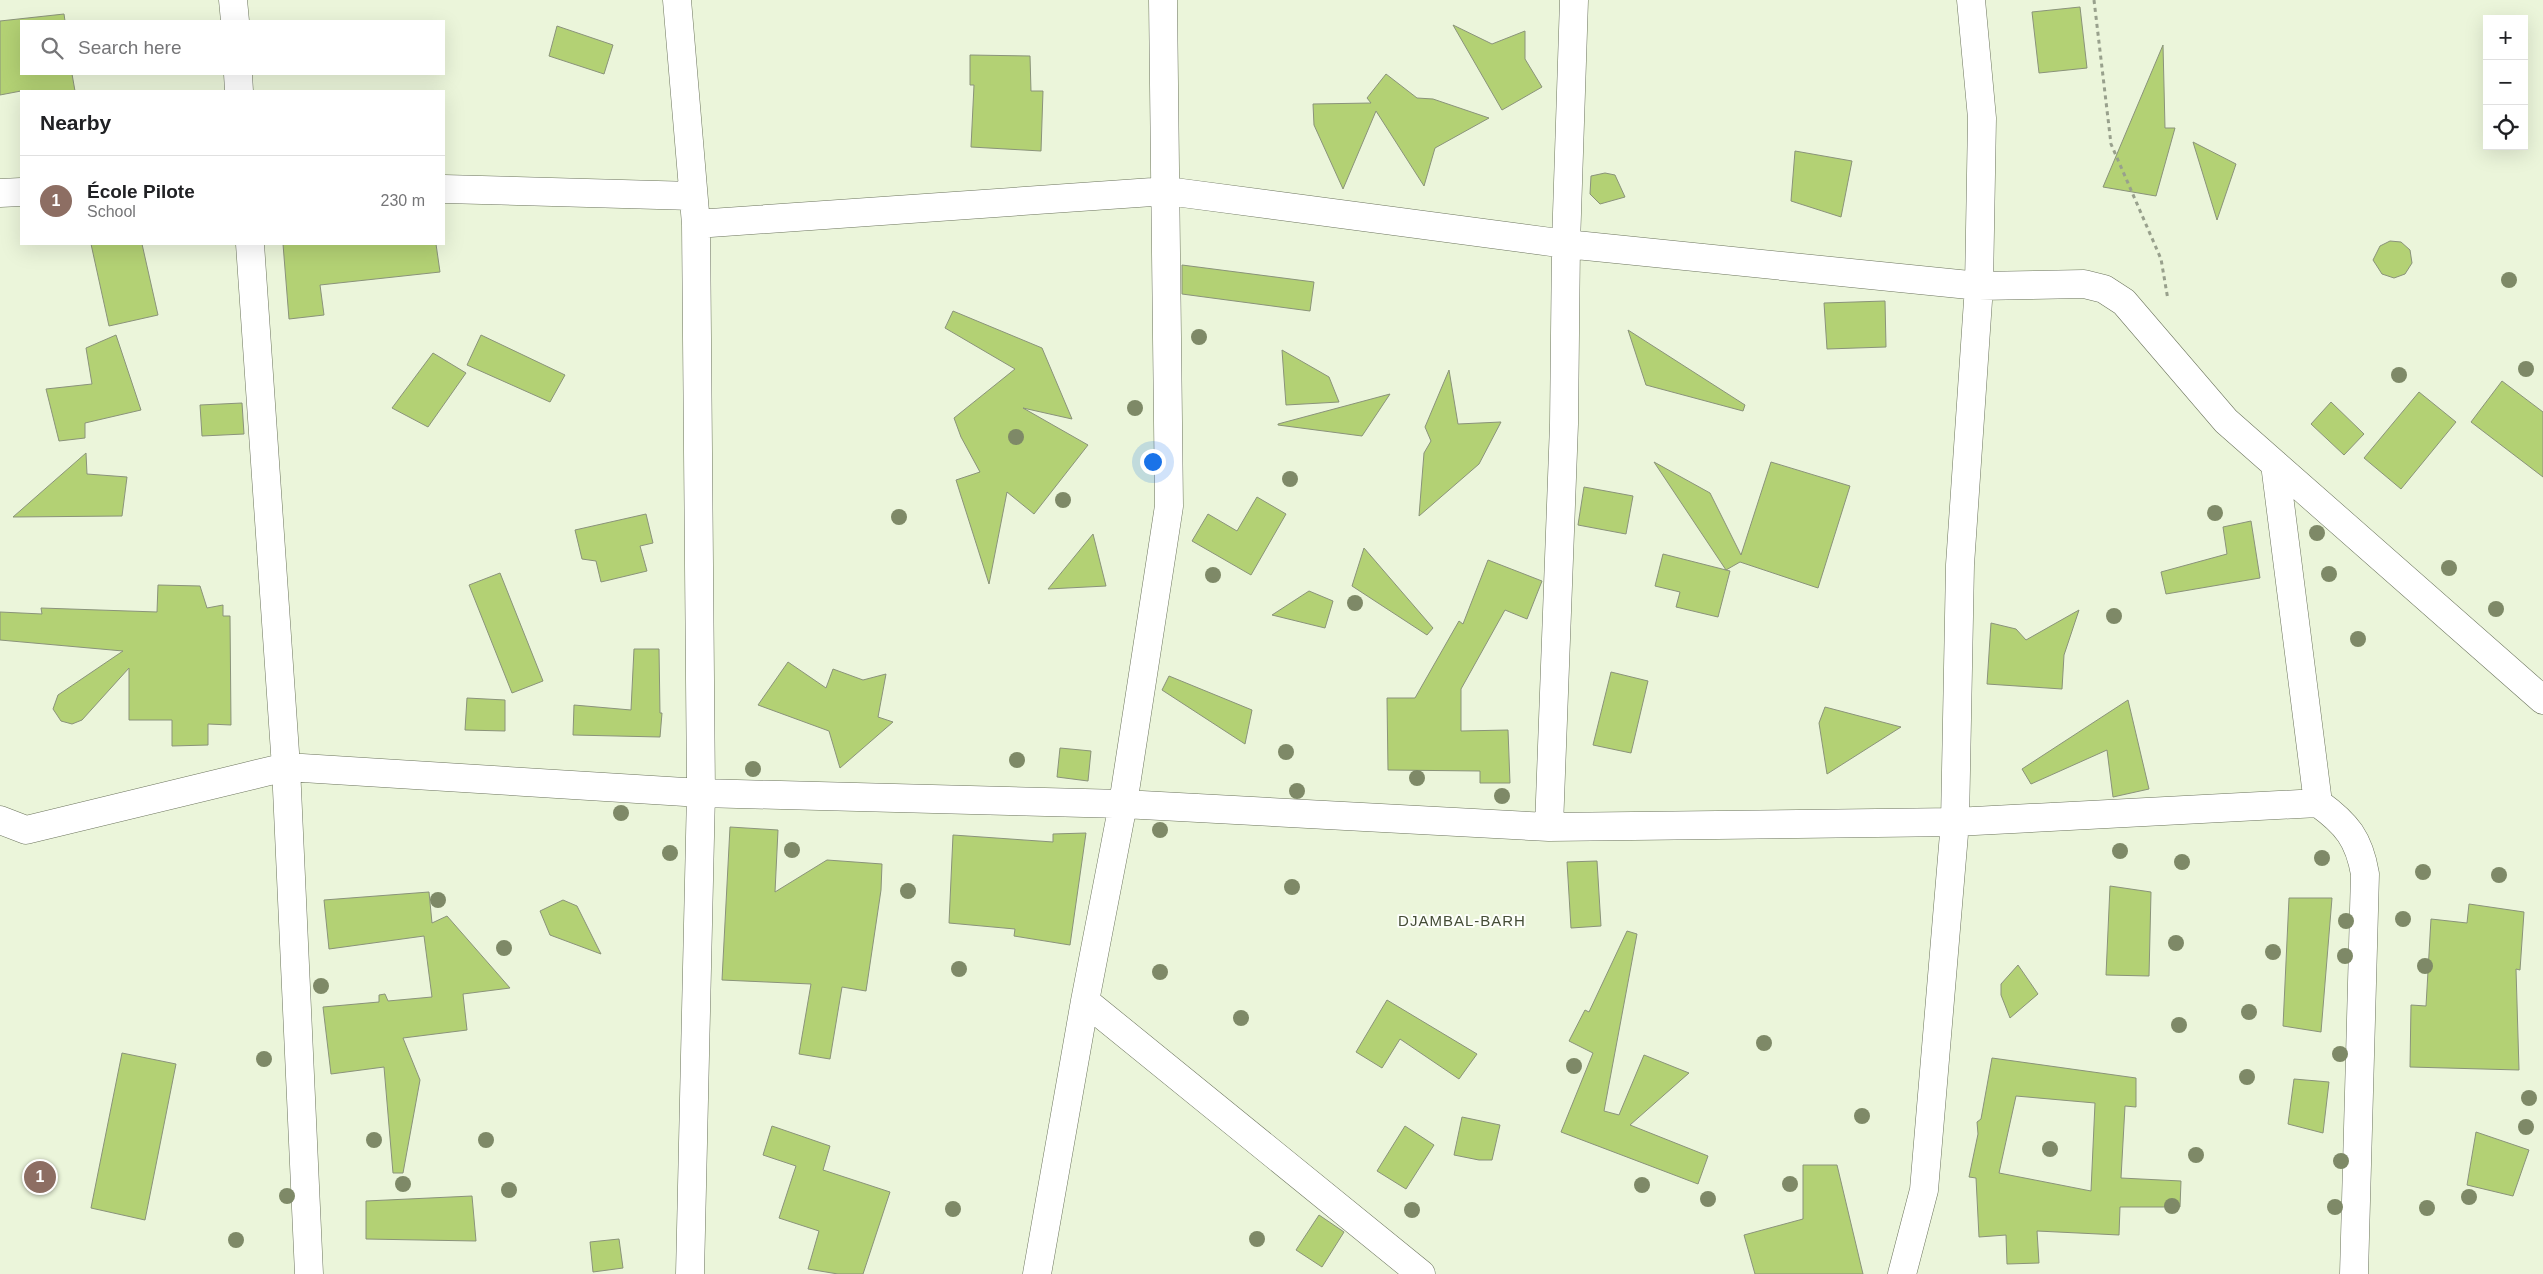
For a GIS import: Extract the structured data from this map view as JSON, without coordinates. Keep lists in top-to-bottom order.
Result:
{
  "districts": ["DJAMBAL-BARH"],
  "page": {
    "map_buttons": ["+", "−"],
    "search": "Search here",
    "heading": "Nearby",
    "list": [
      {
        "mark": "1",
        "name": "École Pilote",
        "note": "School",
        "value": "230 m"
      }
    ],
    "pins": "1"
  }
}
